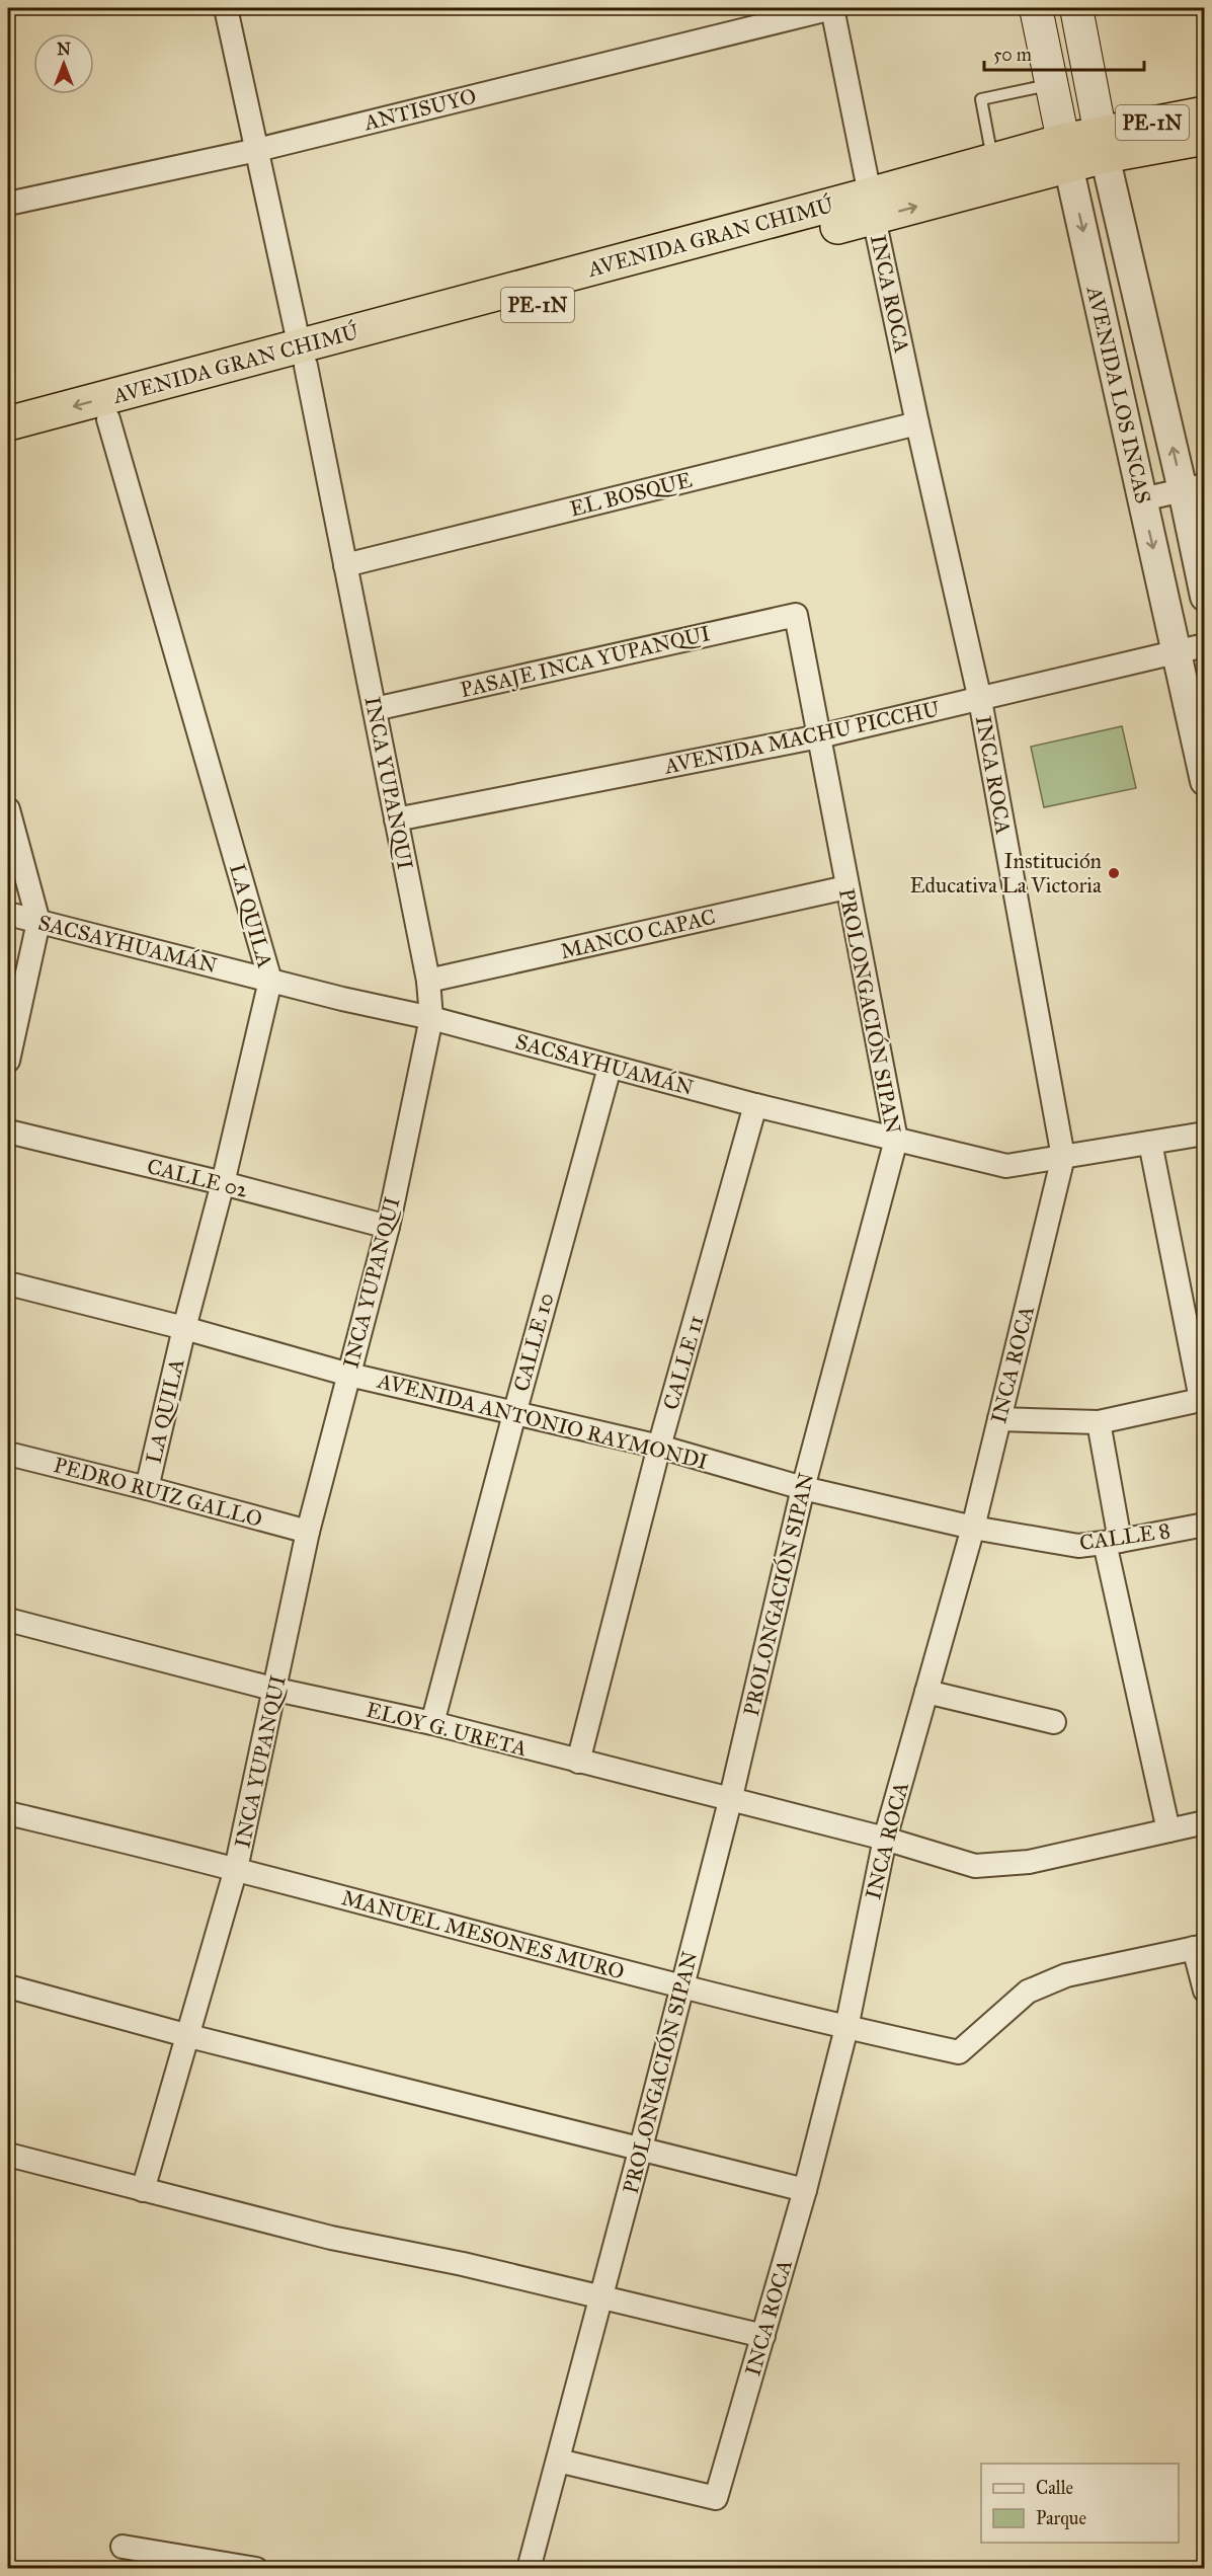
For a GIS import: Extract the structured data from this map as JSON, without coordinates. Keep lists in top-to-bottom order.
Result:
{
  "streets": {
    "highway": ["PE-1N", "AVENIDA GRAN CHIMÚ"],
    "main road": ["AVENIDA LOS INCAS"],
    "street": [
      "ANTISUYO",
      "INCA ROCA",
      "EL BOSQUE",
      "PASAJE INCA YUPANQUI",
      "AVENIDA MACHU PICCHU",
      "INCA YUPANQUI",
      "LA QUILA",
      "MANCO CAPAC",
      "SACSAYHUAMÁN",
      "PROLONGACIÓN SIPAN",
      "CALLE 02",
      "CALLE 10",
      "CALLE 11",
      "AVENIDA ANTONIO RAYMONDI",
      "PEDRO RUIZ GALLO",
      "CALLE 8",
      "ELOY G. URETA",
      "MANUEL MESONES MURO"
    ]
  },
  "crossings": [
    ["ANTISUYO", "INCA ROCA"],
    ["ANTISUYO", "INCA YUPANQUI"],
    ["AVENIDA GRAN CHIMÚ", "INCA ROCA"],
    ["AVENIDA GRAN CHIMÚ", "AVENIDA LOS INCAS"],
    ["AVENIDA GRAN CHIMÚ", "INCA YUPANQUI"],
    ["AVENIDA GRAN CHIMÚ", "LA QUILA"],
    ["INCA ROCA", "EL BOSQUE"],
    ["INCA ROCA", "AVENIDA MACHU PICCHU"],
    ["INCA ROCA", "SACSAYHUAMÁN"],
    ["INCA ROCA", "PROLONGACIÓN SIPAN"],
    ["INCA ROCA", "AVENIDA ANTONIO RAYMONDI"],
    ["INCA ROCA", "CALLE 8"],
    ["INCA ROCA", "ELOY G. URETA"],
    ["INCA ROCA", "MANUEL MESONES MURO"],
    ["AVENIDA LOS INCAS", "AVENIDA MACHU PICCHU"],
    ["EL BOSQUE", "INCA YUPANQUI"],
    ["PASAJE INCA YUPANQUI", "INCA YUPANQUI"],
    ["PASAJE INCA YUPANQUI", "PROLONGACIÓN SIPAN"],
    ["AVENIDA MACHU PICCHU", "INCA YUPANQUI"],
    ["AVENIDA MACHU PICCHU", "PROLONGACIÓN SIPAN"],
    ["INCA YUPANQUI", "MANCO CAPAC"],
    ["INCA YUPANQUI", "SACSAYHUAMÁN"],
    ["INCA YUPANQUI", "CALLE 02"],
    ["INCA YUPANQUI", "AVENIDA ANTONIO RAYMONDI"],
    ["INCA YUPANQUI", "PEDRO RUIZ GALLO"],
    ["INCA YUPANQUI", "ELOY G. URETA"],
    ["INCA YUPANQUI", "MANUEL MESONES MURO"],
    ["LA QUILA", "SACSAYHUAMÁN"],
    ["LA QUILA", "CALLE 02"],
    ["LA QUILA", "AVENIDA ANTONIO RAYMONDI"],
    ["LA QUILA", "PEDRO RUIZ GALLO"],
    ["MANCO CAPAC", "PROLONGACIÓN SIPAN"],
    ["SACSAYHUAMÁN", "PROLONGACIÓN SIPAN"],
    ["SACSAYHUAMÁN", "CALLE 10"],
    ["SACSAYHUAMÁN", "CALLE 11"],
    ["PROLONGACIÓN SIPAN", "AVENIDA ANTONIO RAYMONDI"],
    ["PROLONGACIÓN SIPAN", "ELOY G. URETA"],
    ["PROLONGACIÓN SIPAN", "MANUEL MESONES MURO"],
    ["CALLE 10", "AVENIDA ANTONIO RAYMONDI"],
    ["CALLE 10", "ELOY G. URETA"],
    ["CALLE 11", "AVENIDA ANTONIO RAYMONDI"],
    ["CALLE 11", "ELOY G. URETA"],
    ["AVENIDA ANTONIO RAYMONDI", "CALLE 8"]
  ],
  "places": ["Institución Educativa La Victoria"],
  "legend": ["Calle", "Parque"],
  "scale_bar": "50 m",
  "north": "top"
}
